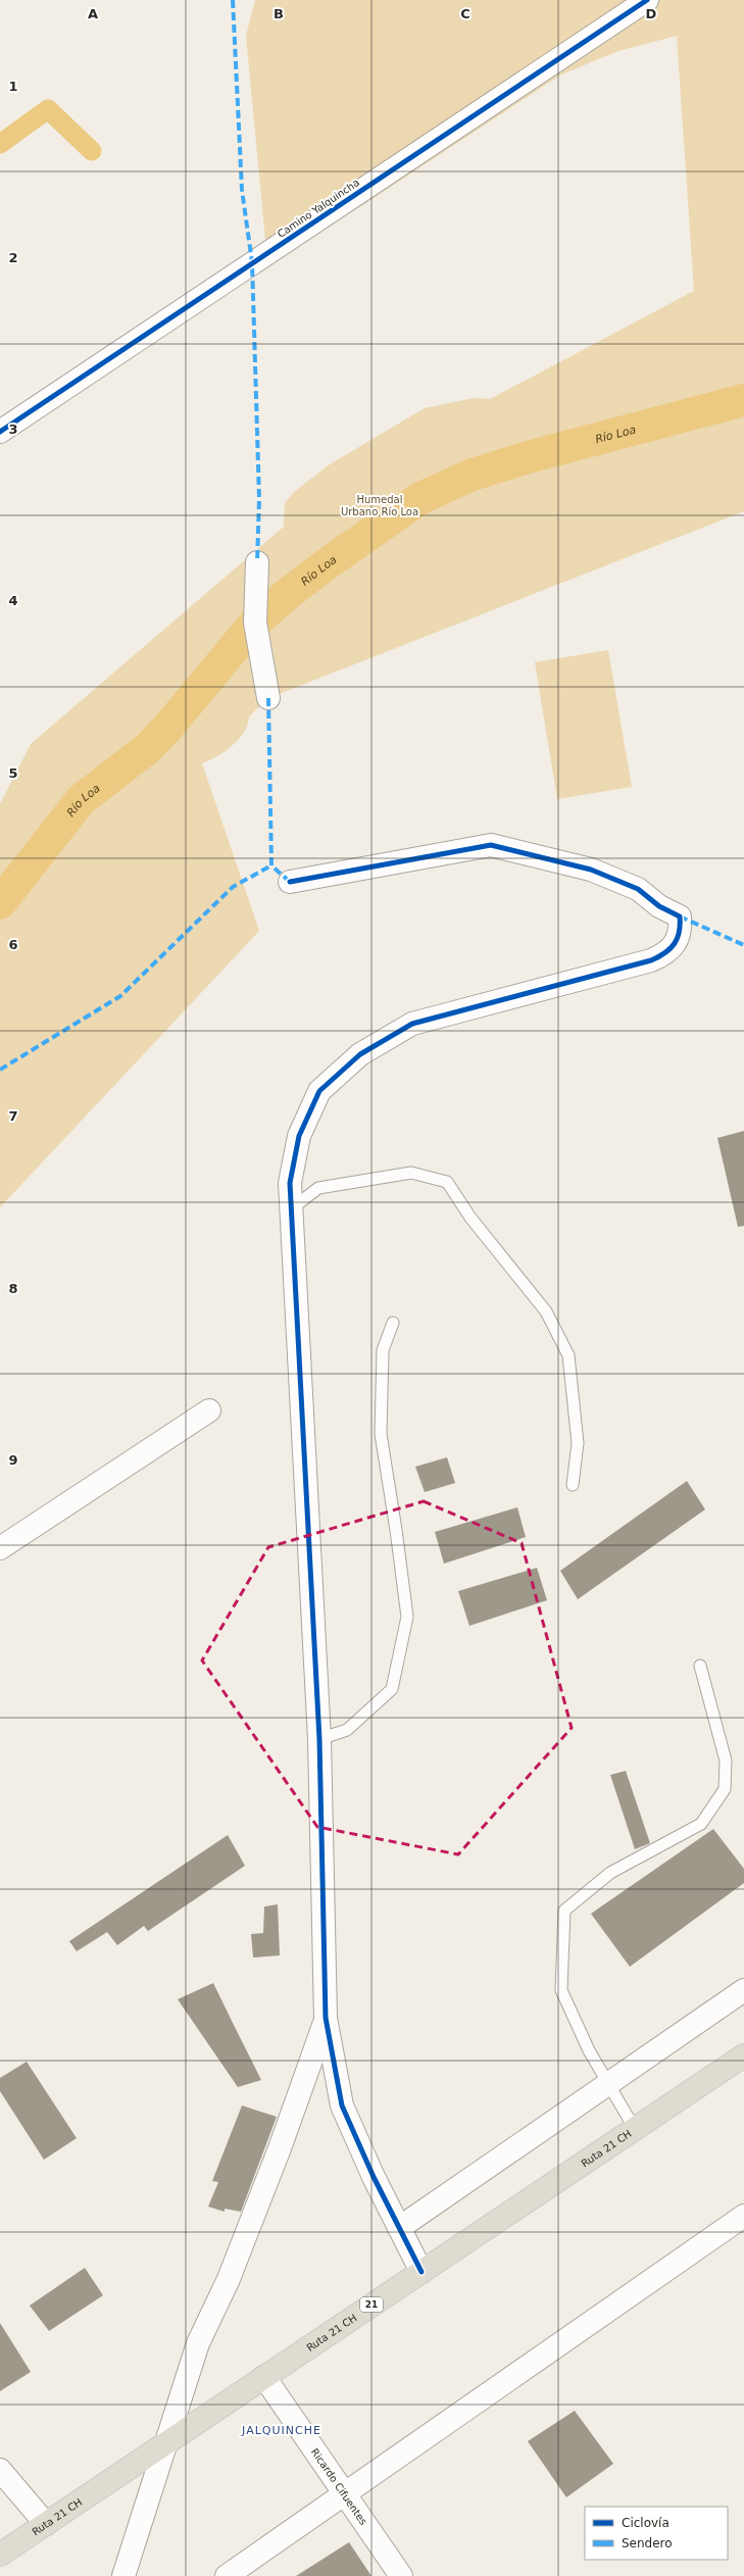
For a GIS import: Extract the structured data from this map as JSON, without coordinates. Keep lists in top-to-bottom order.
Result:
{
  "streets": {
    "highway": ["Ruta 21 CH", "21"],
    "street": ["Camino Yalquincha", "Ricardo Cifuentes"]
  },
  "crossings": [
    ["Ruta 21 CH", "Ricardo Cifuentes"]
  ],
  "districts": ["JALQUINCHE"],
  "water": ["Río Loa"],
  "parks": ["Humedal Urbano Río Loa"],
  "legend": ["Ciclovía", "Sendero"],
  "grid": {
    "columns": [
      "A",
      "B",
      "C",
      "D"
    ],
    "rows": [
      "1",
      "2",
      "3",
      "4",
      "5",
      "6",
      "7",
      "8",
      "9"
    ]
  }
}
